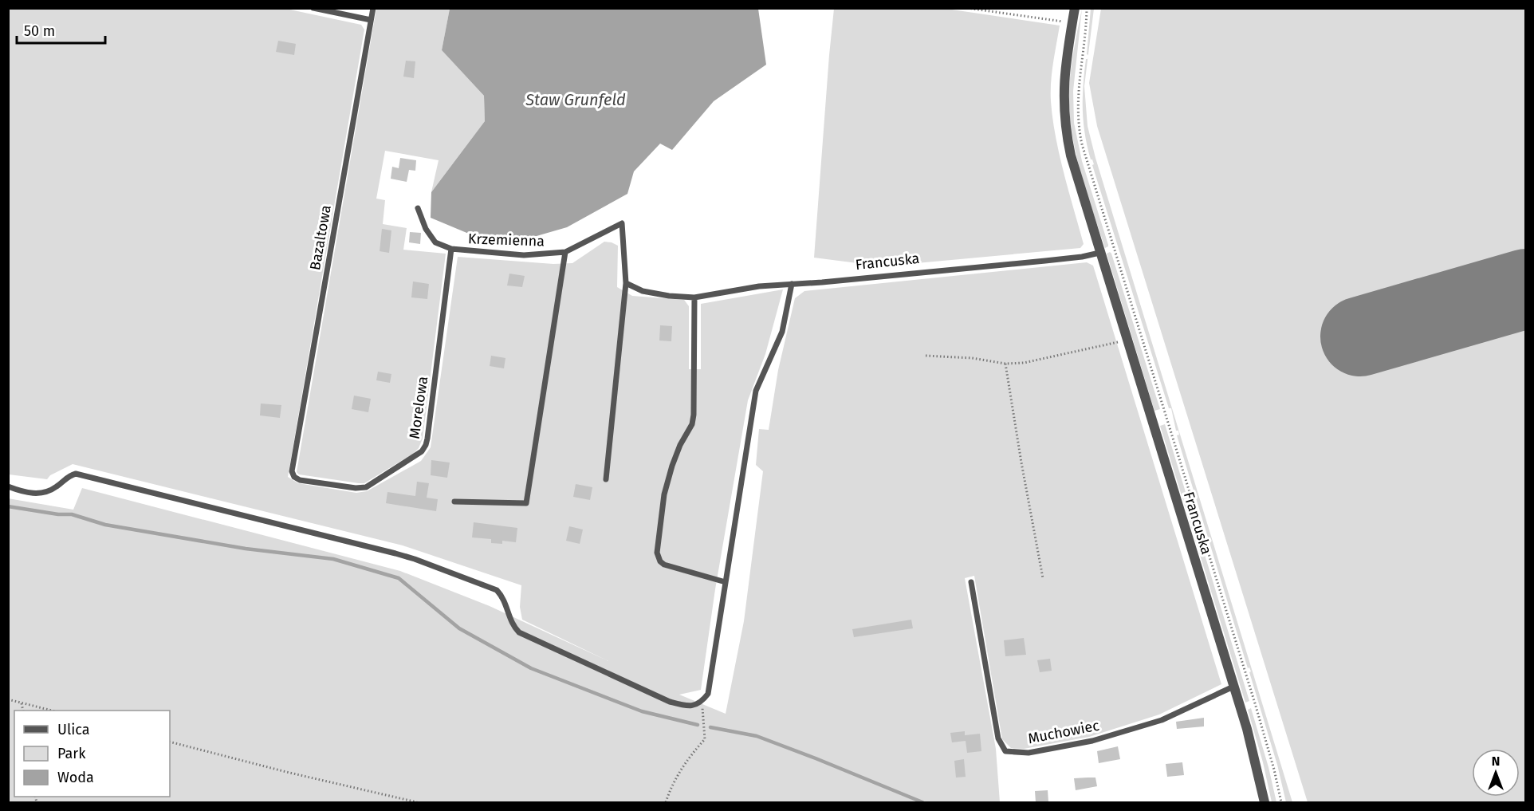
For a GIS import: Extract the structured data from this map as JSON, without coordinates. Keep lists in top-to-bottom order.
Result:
{
  "streets": {
    "street": ["Francuska"],
    "lane": [
      "Bazaltowa",
      "Krzemienna",
      "Morelowa",
      "Muchowiec"
    ]
  },
  "crossings": [
    ["Bazaltowa", "Morelowa"],
    ["Krzemienna", "Morelowa"],
    ["Francuska", "Muchowiec"]
  ],
  "water": ["Staw Grunfeld"],
  "legend": ["Ulica", "Park", "Woda"],
  "scale_bar": "50 m",
  "north": "top"
}
